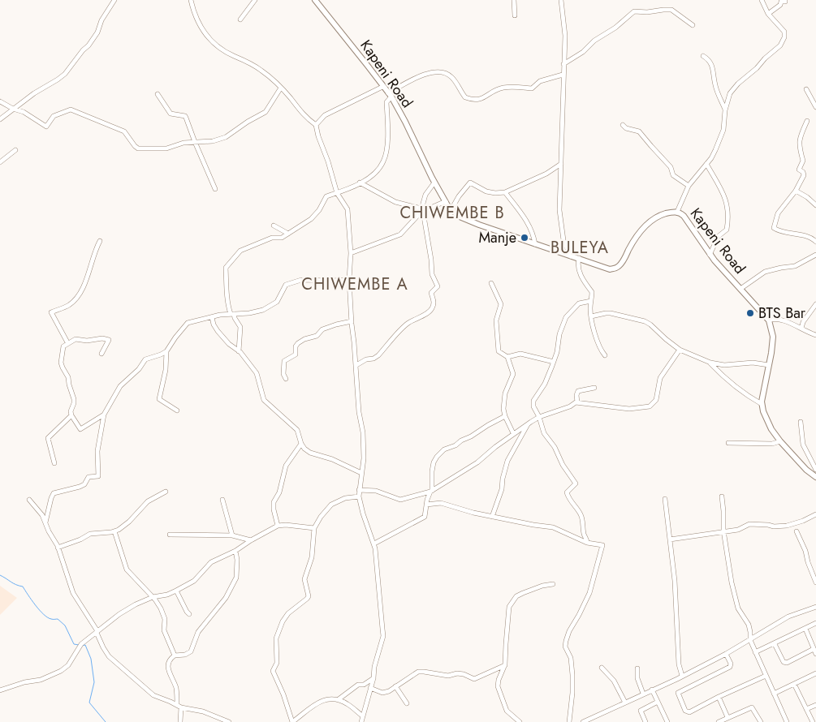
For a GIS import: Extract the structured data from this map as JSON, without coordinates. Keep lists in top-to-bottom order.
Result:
{
  "streets": {
    "main road": ["Kapeni Road"]
  },
  "districts": ["CHIWEMBE B", "BULEYA", "CHIWEMBE A"],
  "places": ["Manje", "BTS Bar"]
}
